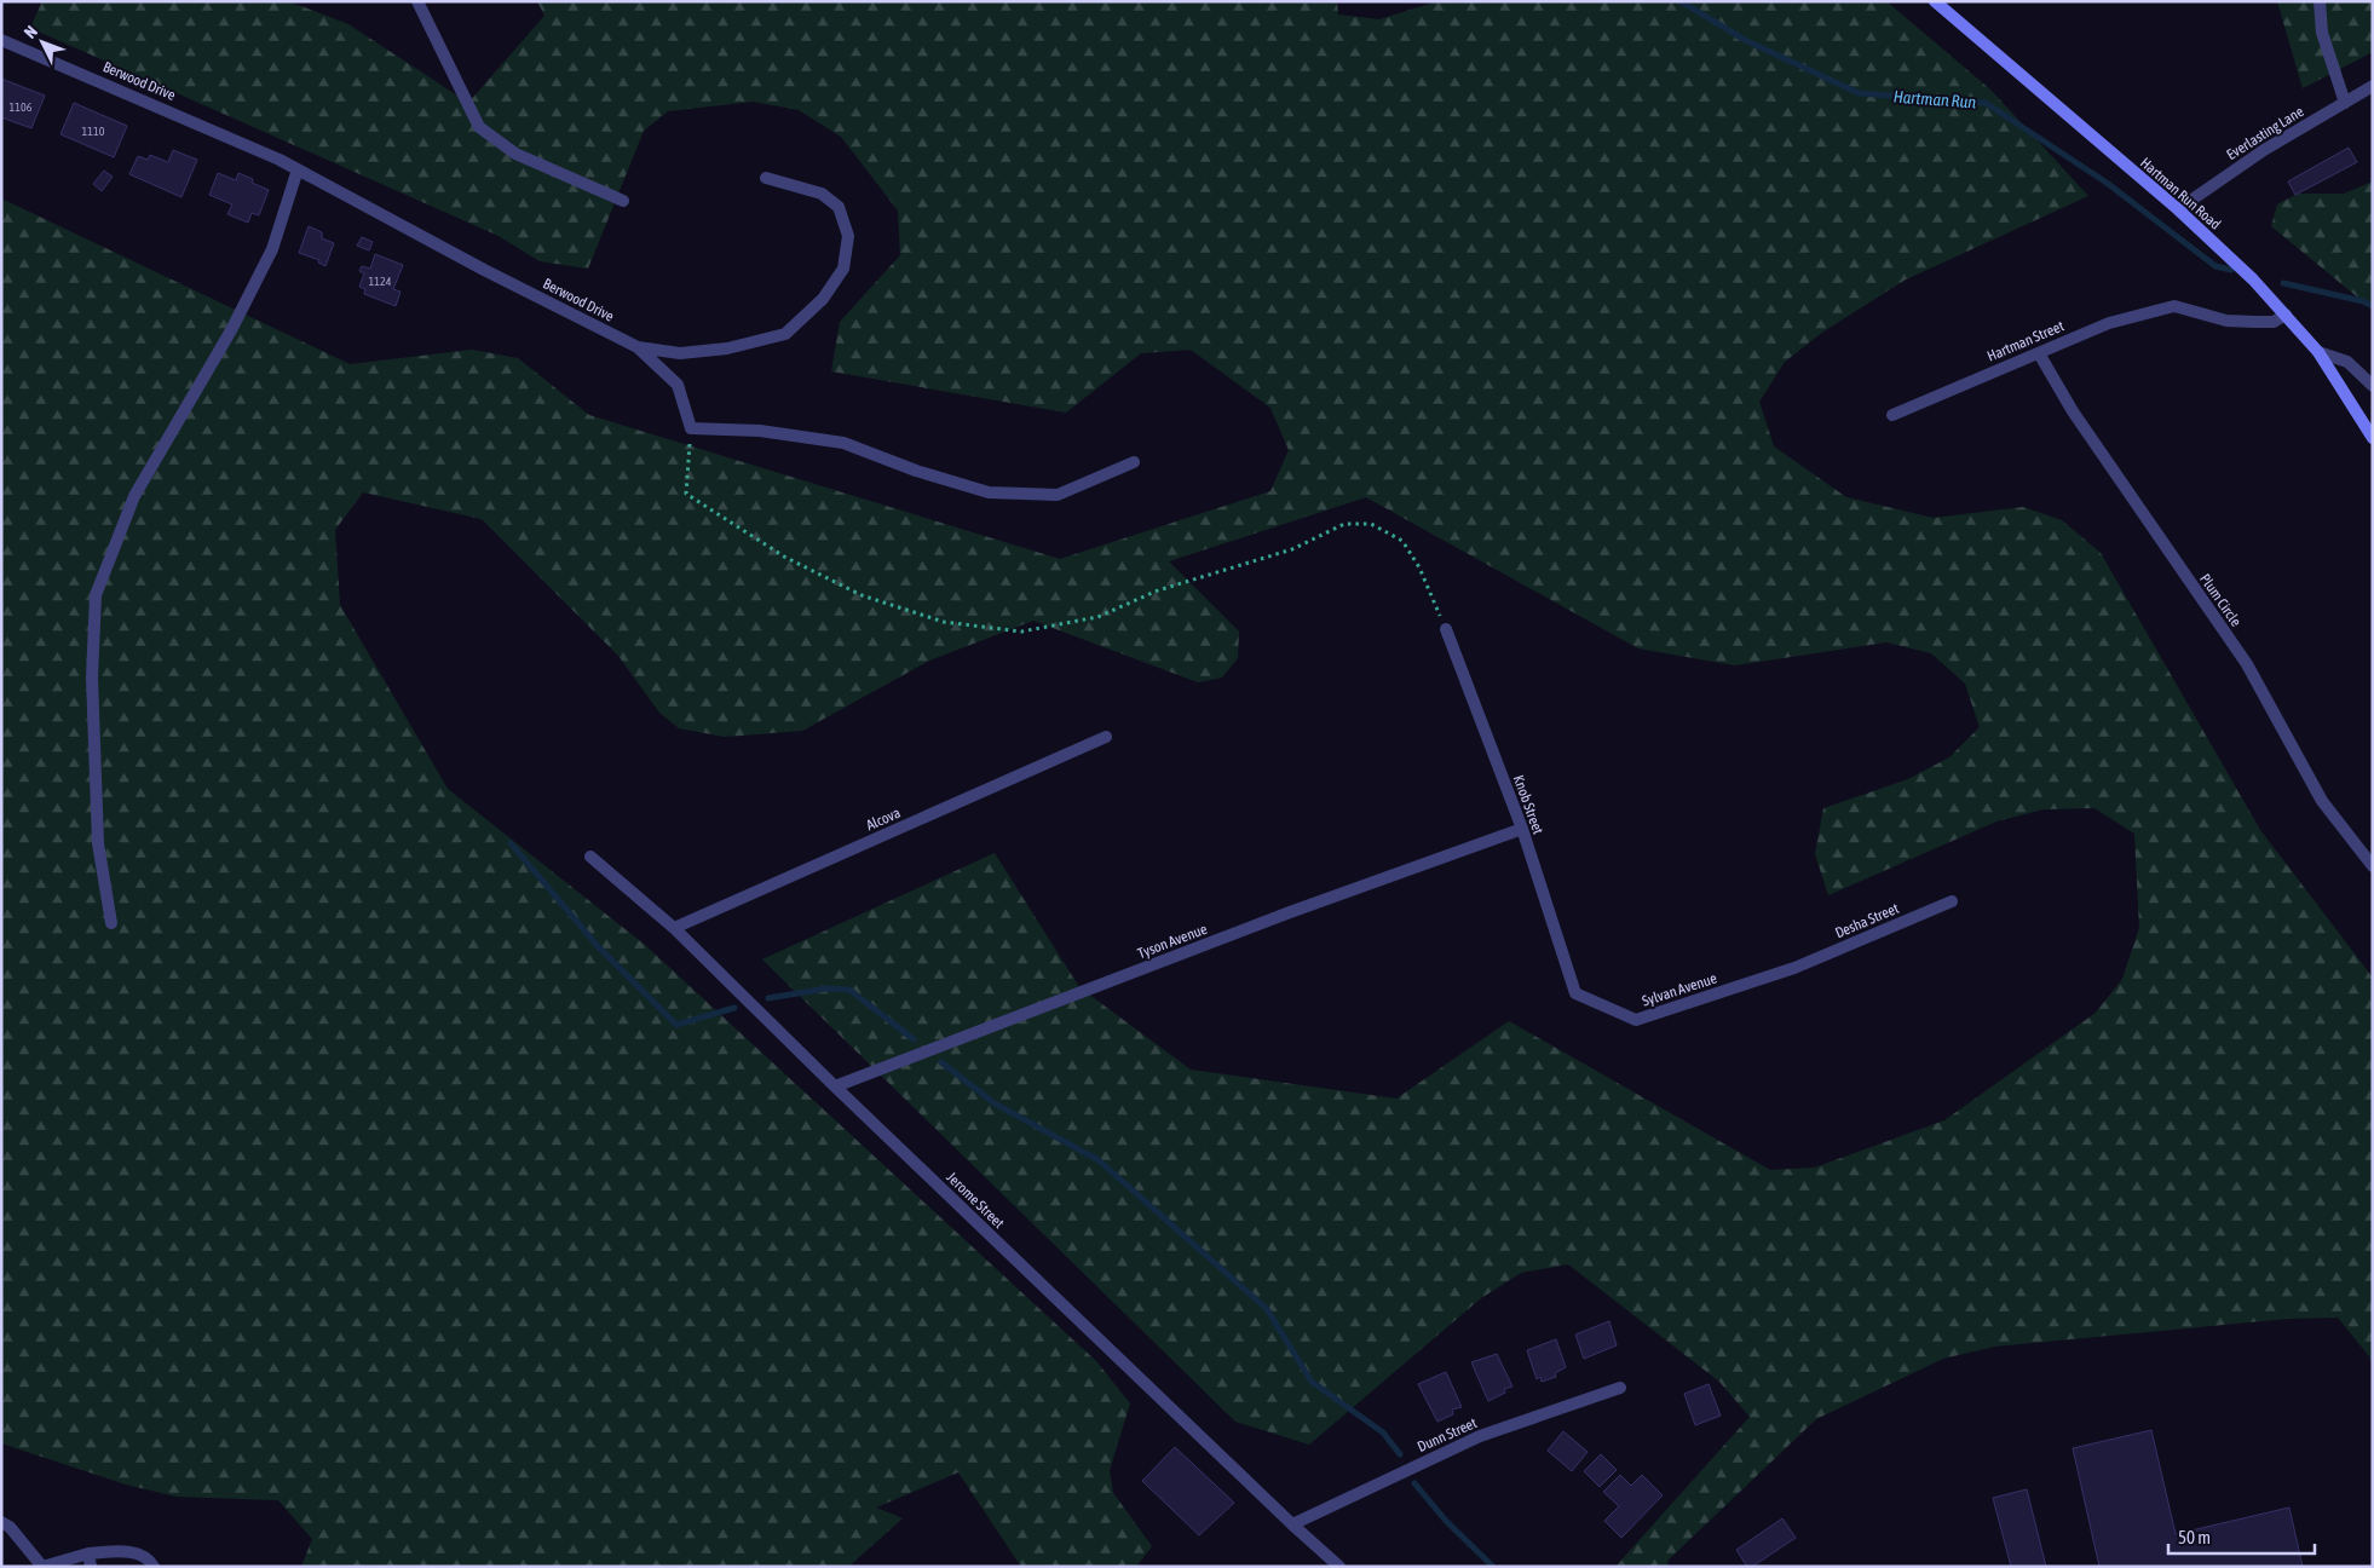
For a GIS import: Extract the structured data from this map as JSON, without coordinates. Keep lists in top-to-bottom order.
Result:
{
  "streets": {
    "main road": ["Hartman Run Road"],
    "street": [
      "Berwood Drive",
      "Everlasting Lane",
      "Hartman Street",
      "Plum Circle",
      "Knob Street",
      "Alcova",
      "Desha Street",
      "Tyson Avenue",
      "Sylvan Avenue",
      "Jerome Street",
      "Dunn Street"
    ]
  },
  "crossings": [
    ["Everlasting Lane", "Hartman Run Road"],
    ["Hartman Run Road", "Hartman Street"],
    ["Hartman Street", "Plum Circle"],
    ["Knob Street", "Tyson Avenue"],
    ["Knob Street", "Sylvan Avenue"],
    ["Alcova", "Jerome Street"],
    ["Desha Street", "Sylvan Avenue"],
    ["Tyson Avenue", "Jerome Street"],
    ["Jerome Street", "Dunn Street"]
  ],
  "water": ["Hartman Run"],
  "house_numbers": ["1106", "1110", "1124"],
  "scale_bar": "50 m",
  "north": "top left"
}
